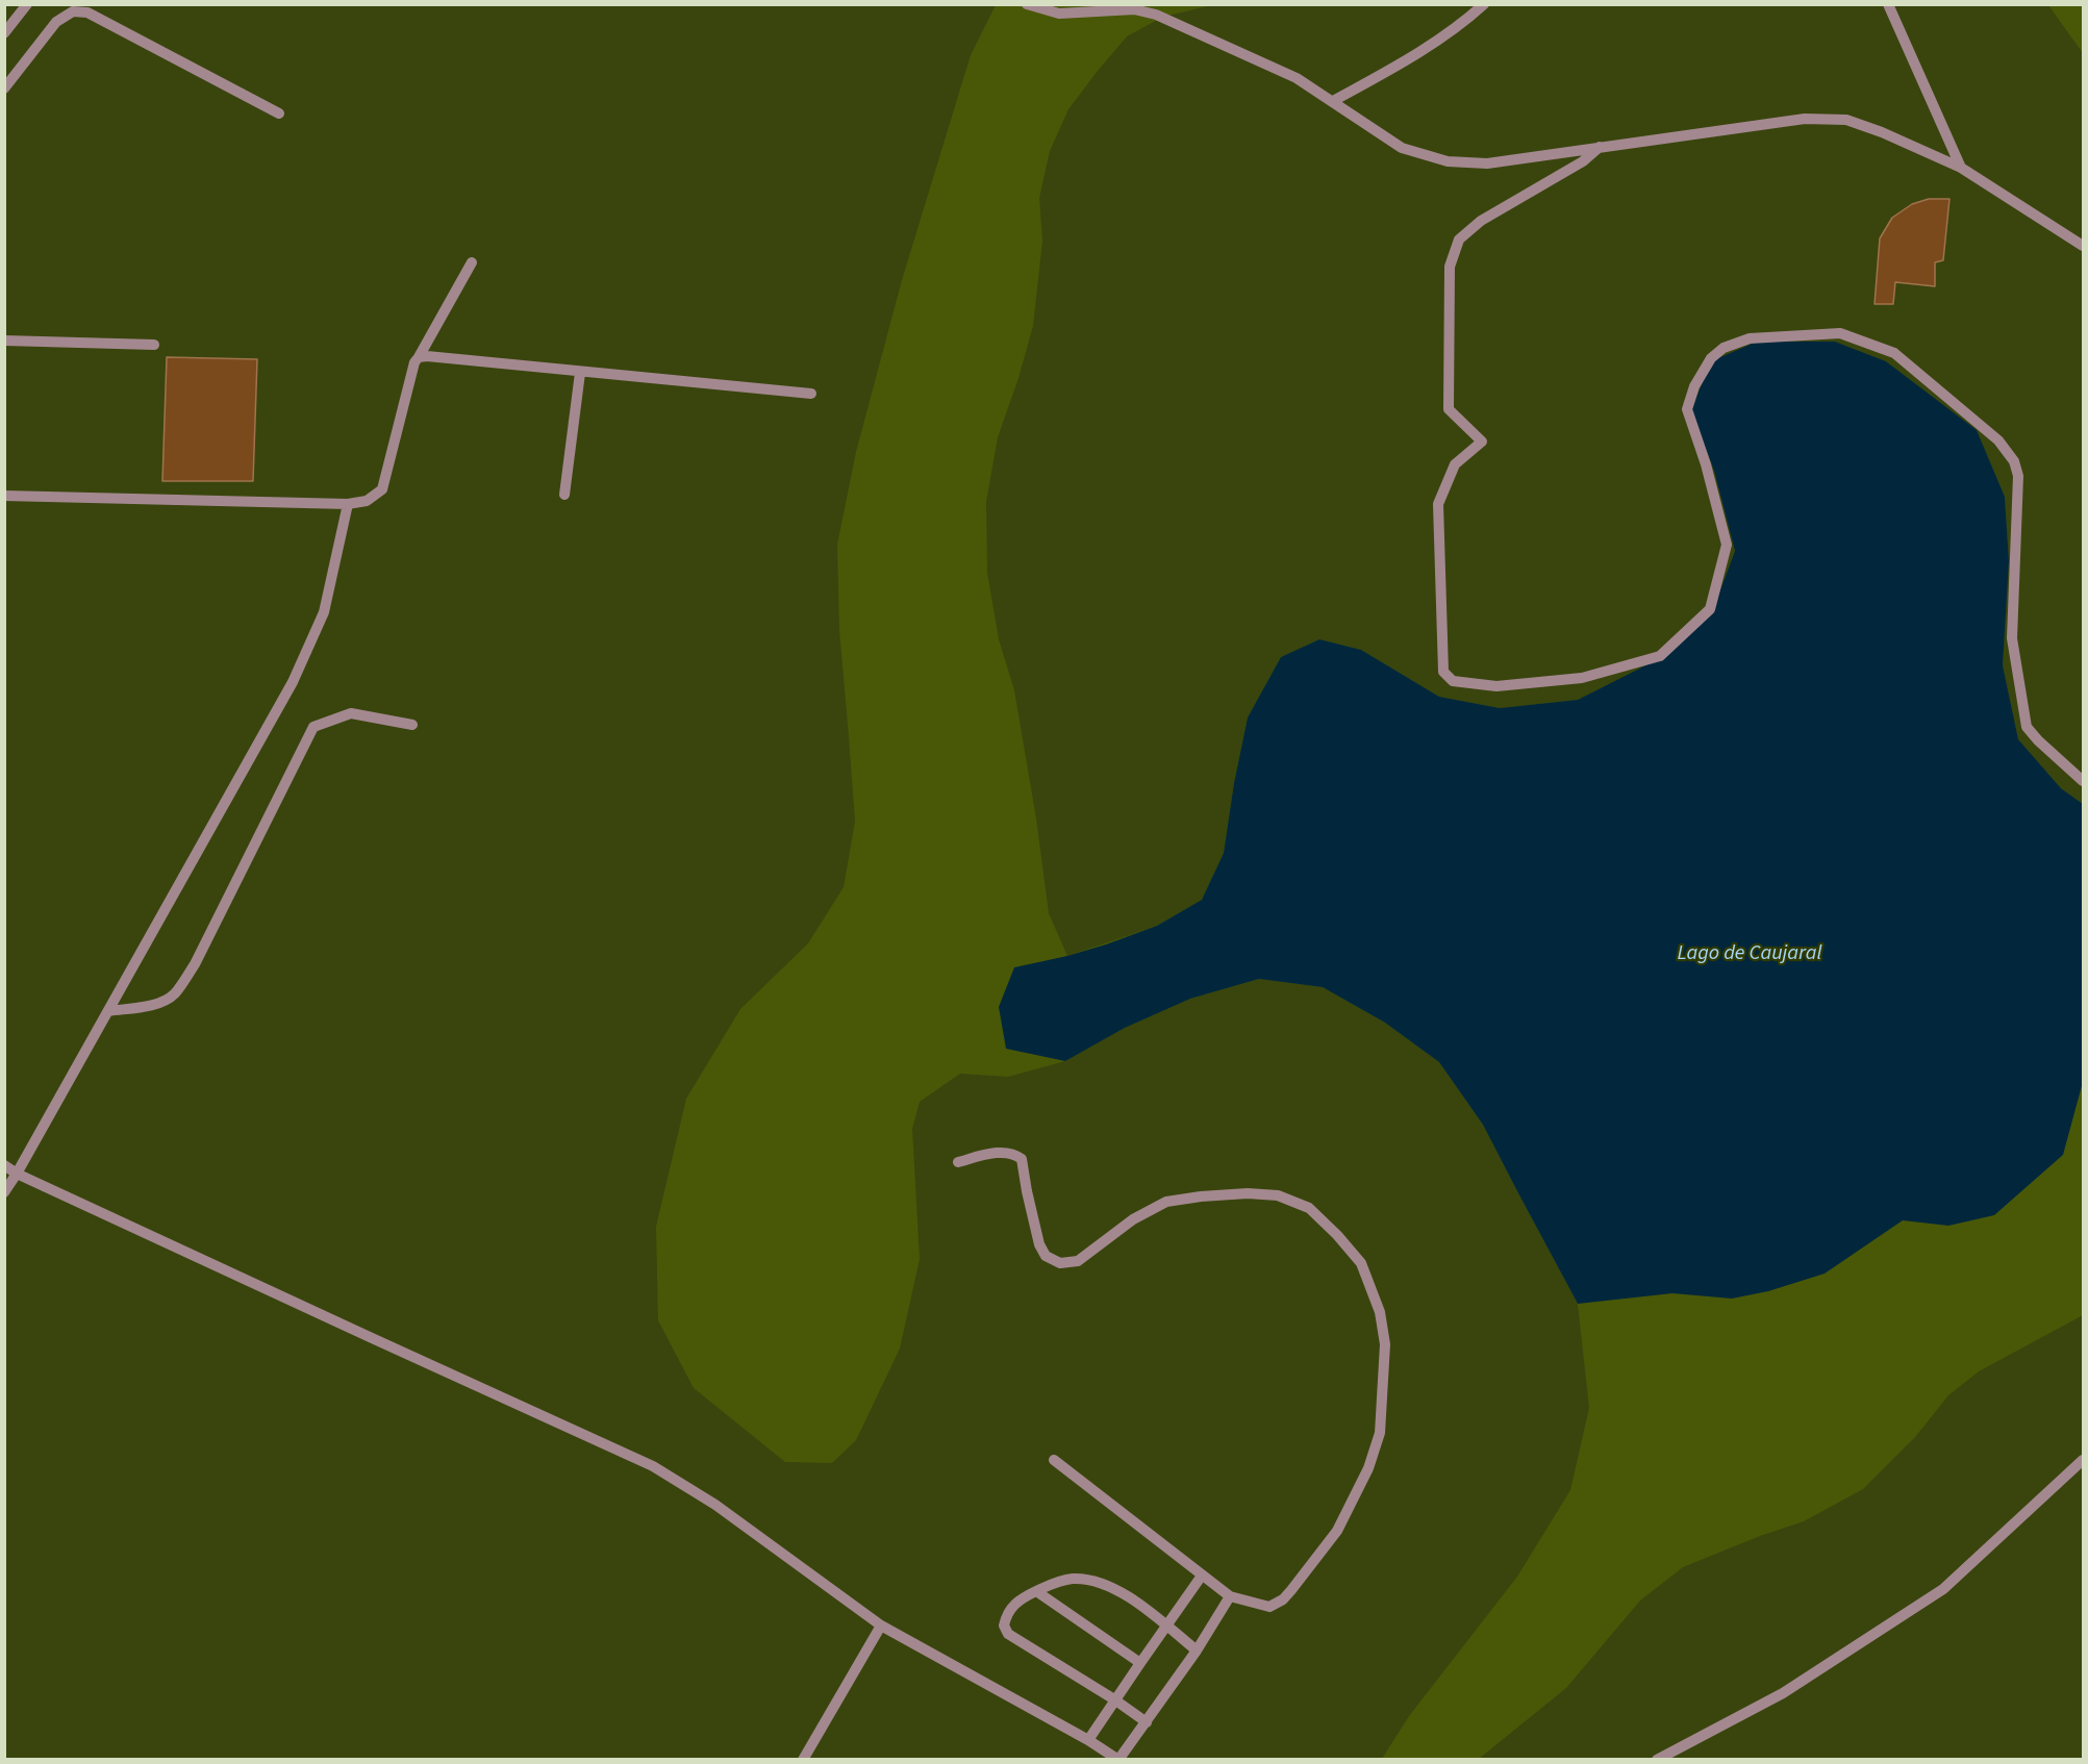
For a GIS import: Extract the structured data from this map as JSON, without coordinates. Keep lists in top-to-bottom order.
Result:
{
  "water": ["Lago de Caujaral"]
}
